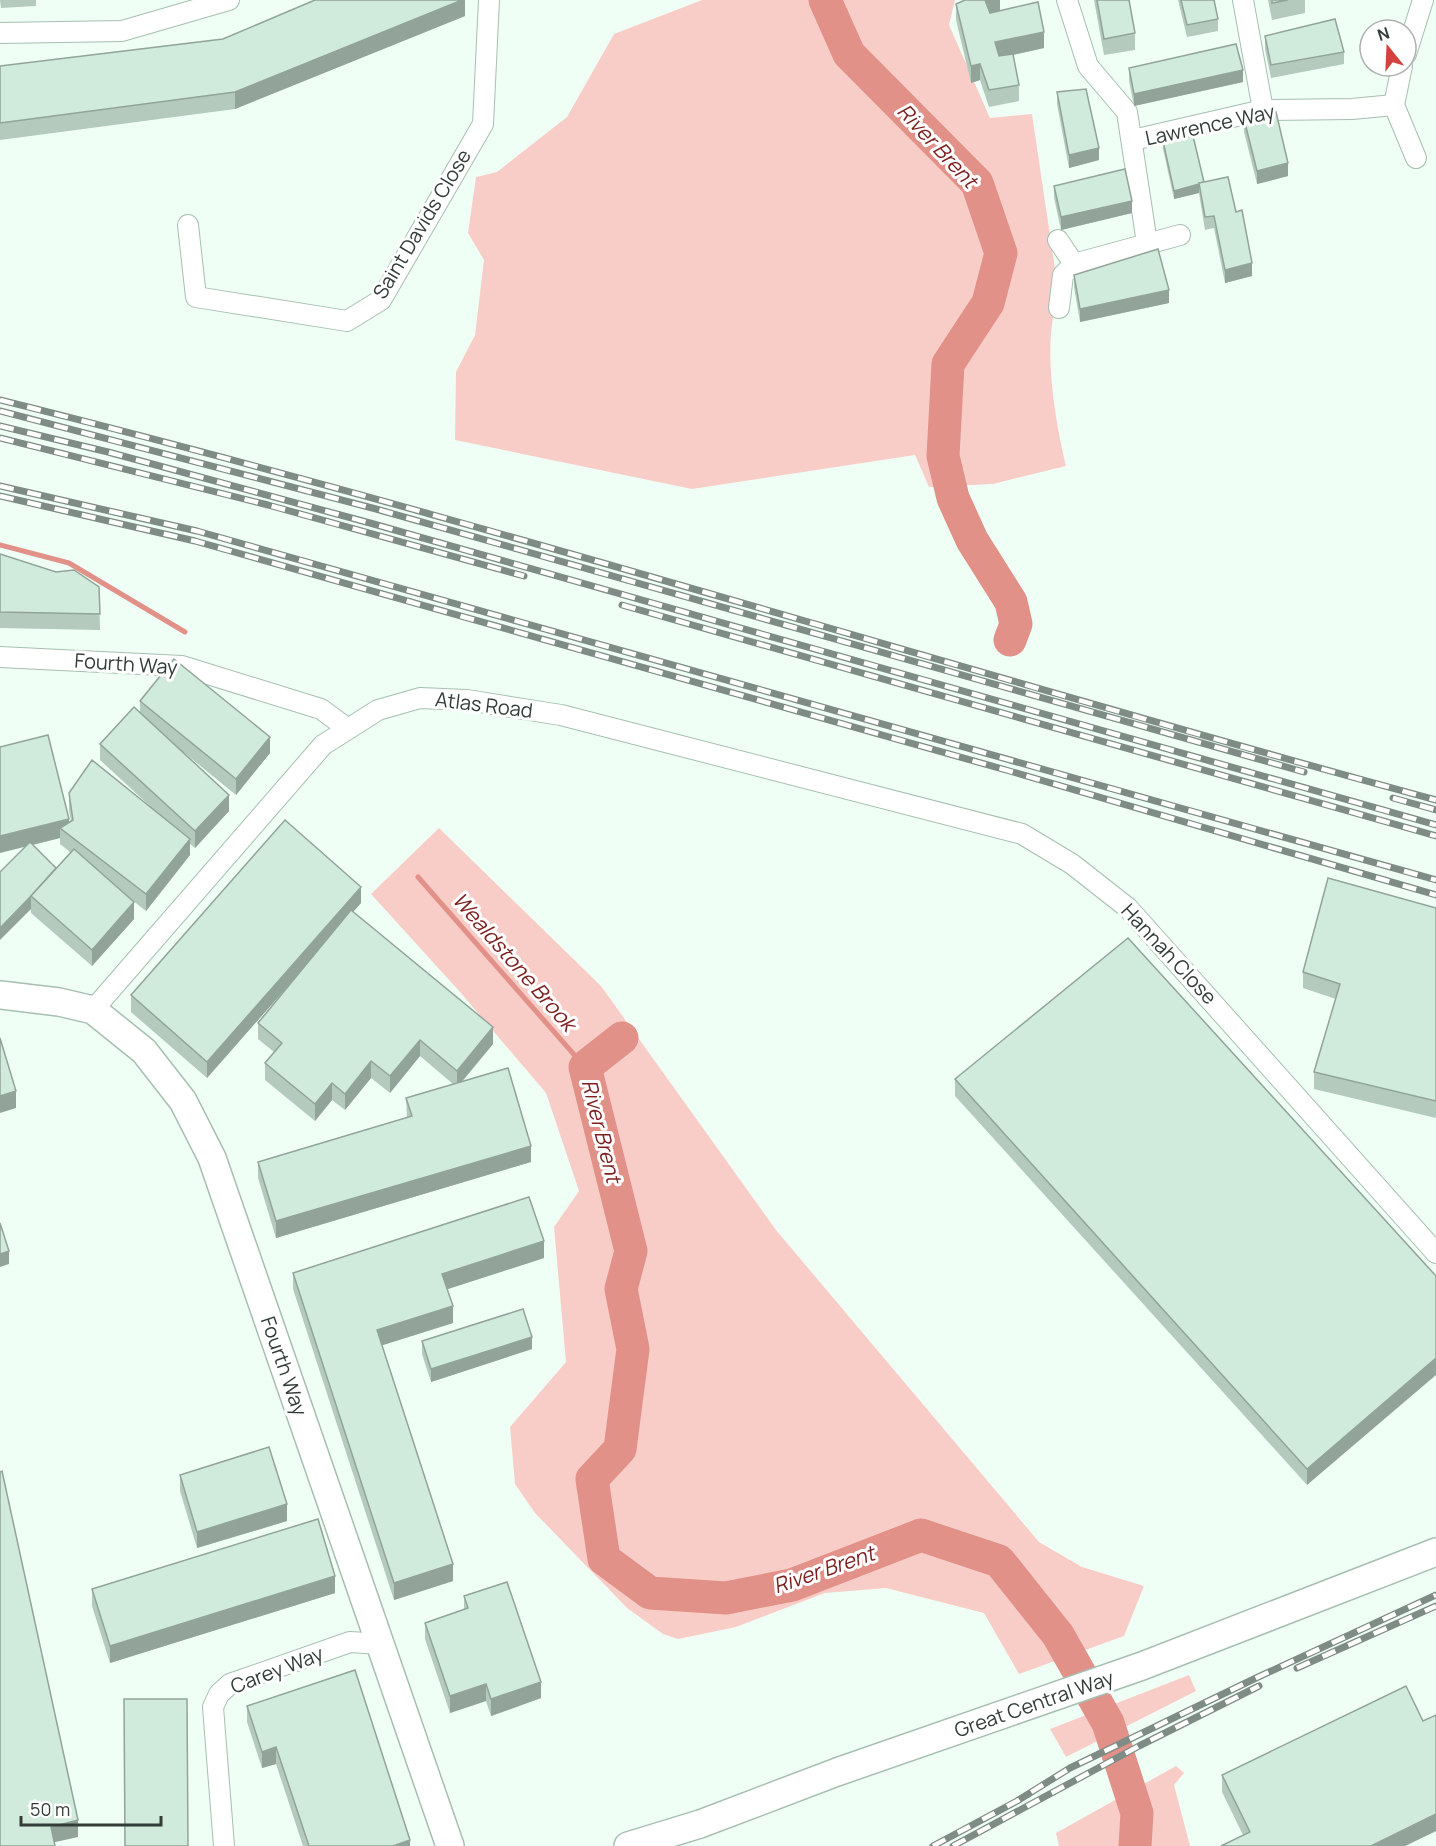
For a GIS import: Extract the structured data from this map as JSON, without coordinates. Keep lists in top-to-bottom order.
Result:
{
  "streets": {
    "main road": ["Fourth Way", "Great Central Way"],
    "street": [
      "Lawrence Way",
      "Saint Davids Close",
      "Atlas Road",
      "Hannah Close",
      "Carey Way"
    ]
  },
  "crossings": [
    ["Fourth Way", "Atlas Road"],
    ["Fourth Way", "Carey Way"],
    ["Atlas Road", "Hannah Close"]
  ],
  "water": ["River Brent", "Wealdstone Brook"],
  "scale_bar": "50 m",
  "north": "top"
}
